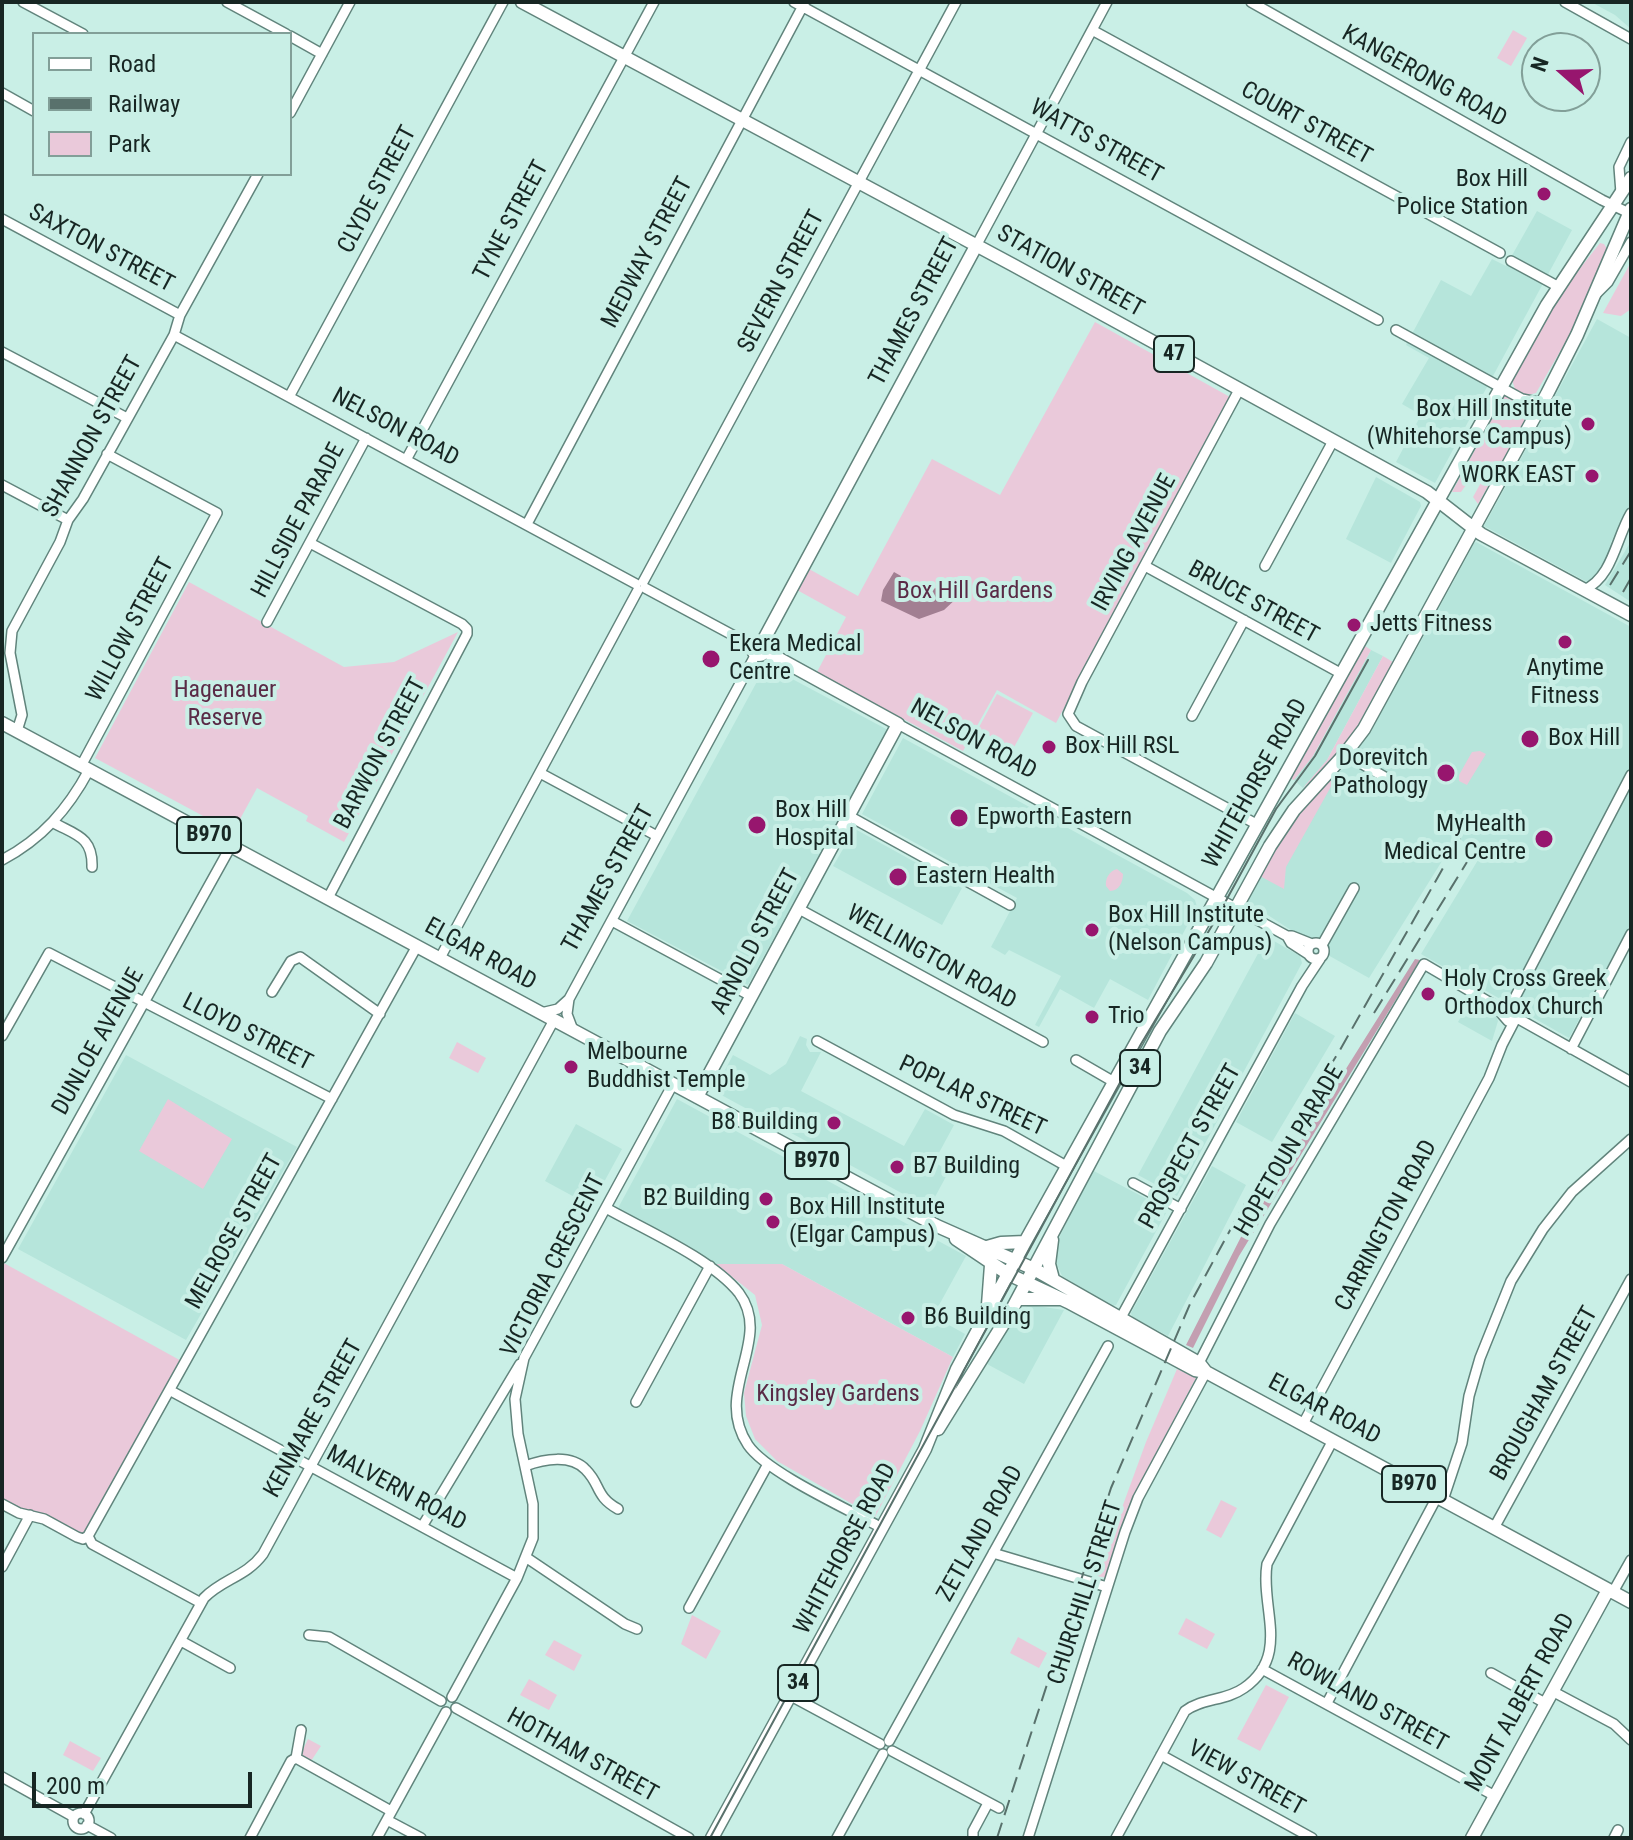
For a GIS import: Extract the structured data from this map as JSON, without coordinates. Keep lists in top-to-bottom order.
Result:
{
  "streets": {
    "main road": [
      "STATION STREET",
      "THAMES STREET",
      "47",
      "NELSON ROAD",
      "WHITEHORSE ROAD",
      "B970",
      "ARNOLD STREET",
      "ELGAR ROAD",
      "34",
      "MONT ALBERT ROAD"
    ],
    "street": [
      "KANGERONG ROAD",
      "COURT STREET",
      "WATTS STREET",
      "CLYDE STREET",
      "TYNE STREET",
      "SAXTON STREET",
      "MEDWAY STREET",
      "SEVERN STREET",
      "SHANNON STREET",
      "HILLSIDE PARADE",
      "IRVING AVENUE",
      "BRUCE STREET",
      "WILLOW STREET",
      "BARWON STREET",
      "WELLINGTON ROAD",
      "LLOYD STREET",
      "DUNLOE AVENUE",
      "POPLAR STREET",
      "PROSPECT STREET",
      "HOPETOUN PARADE",
      "CARRINGTON ROAD",
      "MELROSE STREET",
      "VICTORIA CRESCENT",
      "BROUGHAM STREET",
      "KENMARE STREET",
      "MALVERN ROAD",
      "ZETLAND ROAD",
      "CHURCHILL STREET",
      "ROWLAND STREET",
      "HOTHAM STREET",
      "VIEW STREET"
    ]
  },
  "crossings": [
    ["KANGERONG ROAD", "WHITEHORSE ROAD"],
    ["COURT STREET", "THAMES STREET"],
    ["WATTS STREET", "MEDWAY STREET"],
    ["WATTS STREET", "SEVERN STREET"],
    ["WATTS STREET", "THAMES STREET"],
    ["CLYDE STREET", "NELSON ROAD"],
    ["TYNE STREET", "STATION STREET"],
    ["TYNE STREET", "NELSON ROAD"],
    ["SAXTON STREET", "SHANNON STREET"],
    ["MEDWAY STREET", "STATION STREET"],
    ["MEDWAY STREET", "NELSON ROAD"],
    ["STATION STREET", "SEVERN STREET"],
    ["STATION STREET", "THAMES STREET"],
    ["STATION STREET", "IRVING AVENUE"],
    ["STATION STREET", "WHITEHORSE ROAD"],
    ["SEVERN STREET", "NELSON ROAD"],
    ["SEVERN STREET", "ELGAR ROAD"],
    ["THAMES STREET", "NELSON ROAD"],
    ["NELSON ROAD", "SHANNON STREET"],
    ["NELSON ROAD", "HILLSIDE PARADE"],
    ["NELSON ROAD", "WHITEHORSE ROAD"],
    ["NELSON ROAD", "ARNOLD STREET"],
    ["NELSON ROAD", "PROSPECT STREET"],
    ["SHANNON STREET", "WILLOW STREET"],
    ["SHANNON STREET", "ELGAR ROAD"],
    ["HILLSIDE PARADE", "BARWON STREET"],
    ["IRVING AVENUE", "BRUCE STREET"],
    ["IRVING AVENUE", "WHITEHORSE ROAD"],
    ["BRUCE STREET", "WHITEHORSE ROAD"],
    ["WILLOW STREET", "ELGAR ROAD"],
    ["BARWON STREET", "ELGAR ROAD"],
    ["WHITEHORSE ROAD", "ELGAR ROAD"],
    ["WHITEHORSE ROAD", "POPLAR STREET"],
    ["ARNOLD STREET", "ELGAR ROAD"],
    ["ARNOLD STREET", "WELLINGTON ROAD"],
    ["ELGAR ROAD", "DUNLOE AVENUE"],
    ["ELGAR ROAD", "PROSPECT STREET"],
    ["ELGAR ROAD", "HOPETOUN PARADE"],
    ["ELGAR ROAD", "CARRINGTON ROAD"],
    ["ELGAR ROAD", "MELROSE STREET"],
    ["ELGAR ROAD", "VICTORIA CRESCENT"],
    ["ELGAR ROAD", "BROUGHAM STREET"],
    ["ELGAR ROAD", "KENMARE STREET"],
    ["ELGAR ROAD", "CHURCHILL STREET"],
    ["ELGAR ROAD", "MONT ALBERT ROAD"],
    ["LLOYD STREET", "DUNLOE AVENUE"],
    ["LLOYD STREET", "MELROSE STREET"],
    ["HOPETOUN PARADE", "CARRINGTON ROAD"],
    ["HOPETOUN PARADE", "CHURCHILL STREET"],
    ["MELROSE STREET", "MALVERN ROAD"],
    ["VICTORIA CRESCENT", "MALVERN ROAD"],
    ["VICTORIA CRESCENT", "HOTHAM STREET"],
    ["KENMARE STREET", "MALVERN ROAD"],
    ["ROWLAND STREET", "MONT ALBERT ROAD"]
  ],
  "parks": ["Box Hill Gardens", "Hagenauer Reserve", "Kingsley Gardens"],
  "places": [
    "Box Hill Police Station",
    "Box Hill Institute (Whitehorse Campus)",
    "WORK EAST",
    "Jetts Fitness",
    "Anytime Fitness",
    "Ekera Medical Centre",
    "Box Hill",
    "Box Hill RSL",
    "Dorevitch Pathology",
    "Epworth Eastern",
    "Box Hill Hospital",
    "MyHealth Medical Centre",
    "Eastern Health",
    "Box Hill Institute (Nelson Campus)",
    "Holy Cross Greek Orthodox Church",
    "Trio",
    "Melbourne Buddhist Temple",
    "B8 Building",
    "B7 Building",
    "B2 Building",
    "Box Hill Institute (Elgar Campus)",
    "B6 Building"
  ],
  "legend": ["Road", "Railway", "Park"],
  "scale_bar": "200 m",
  "north": "left"
}
